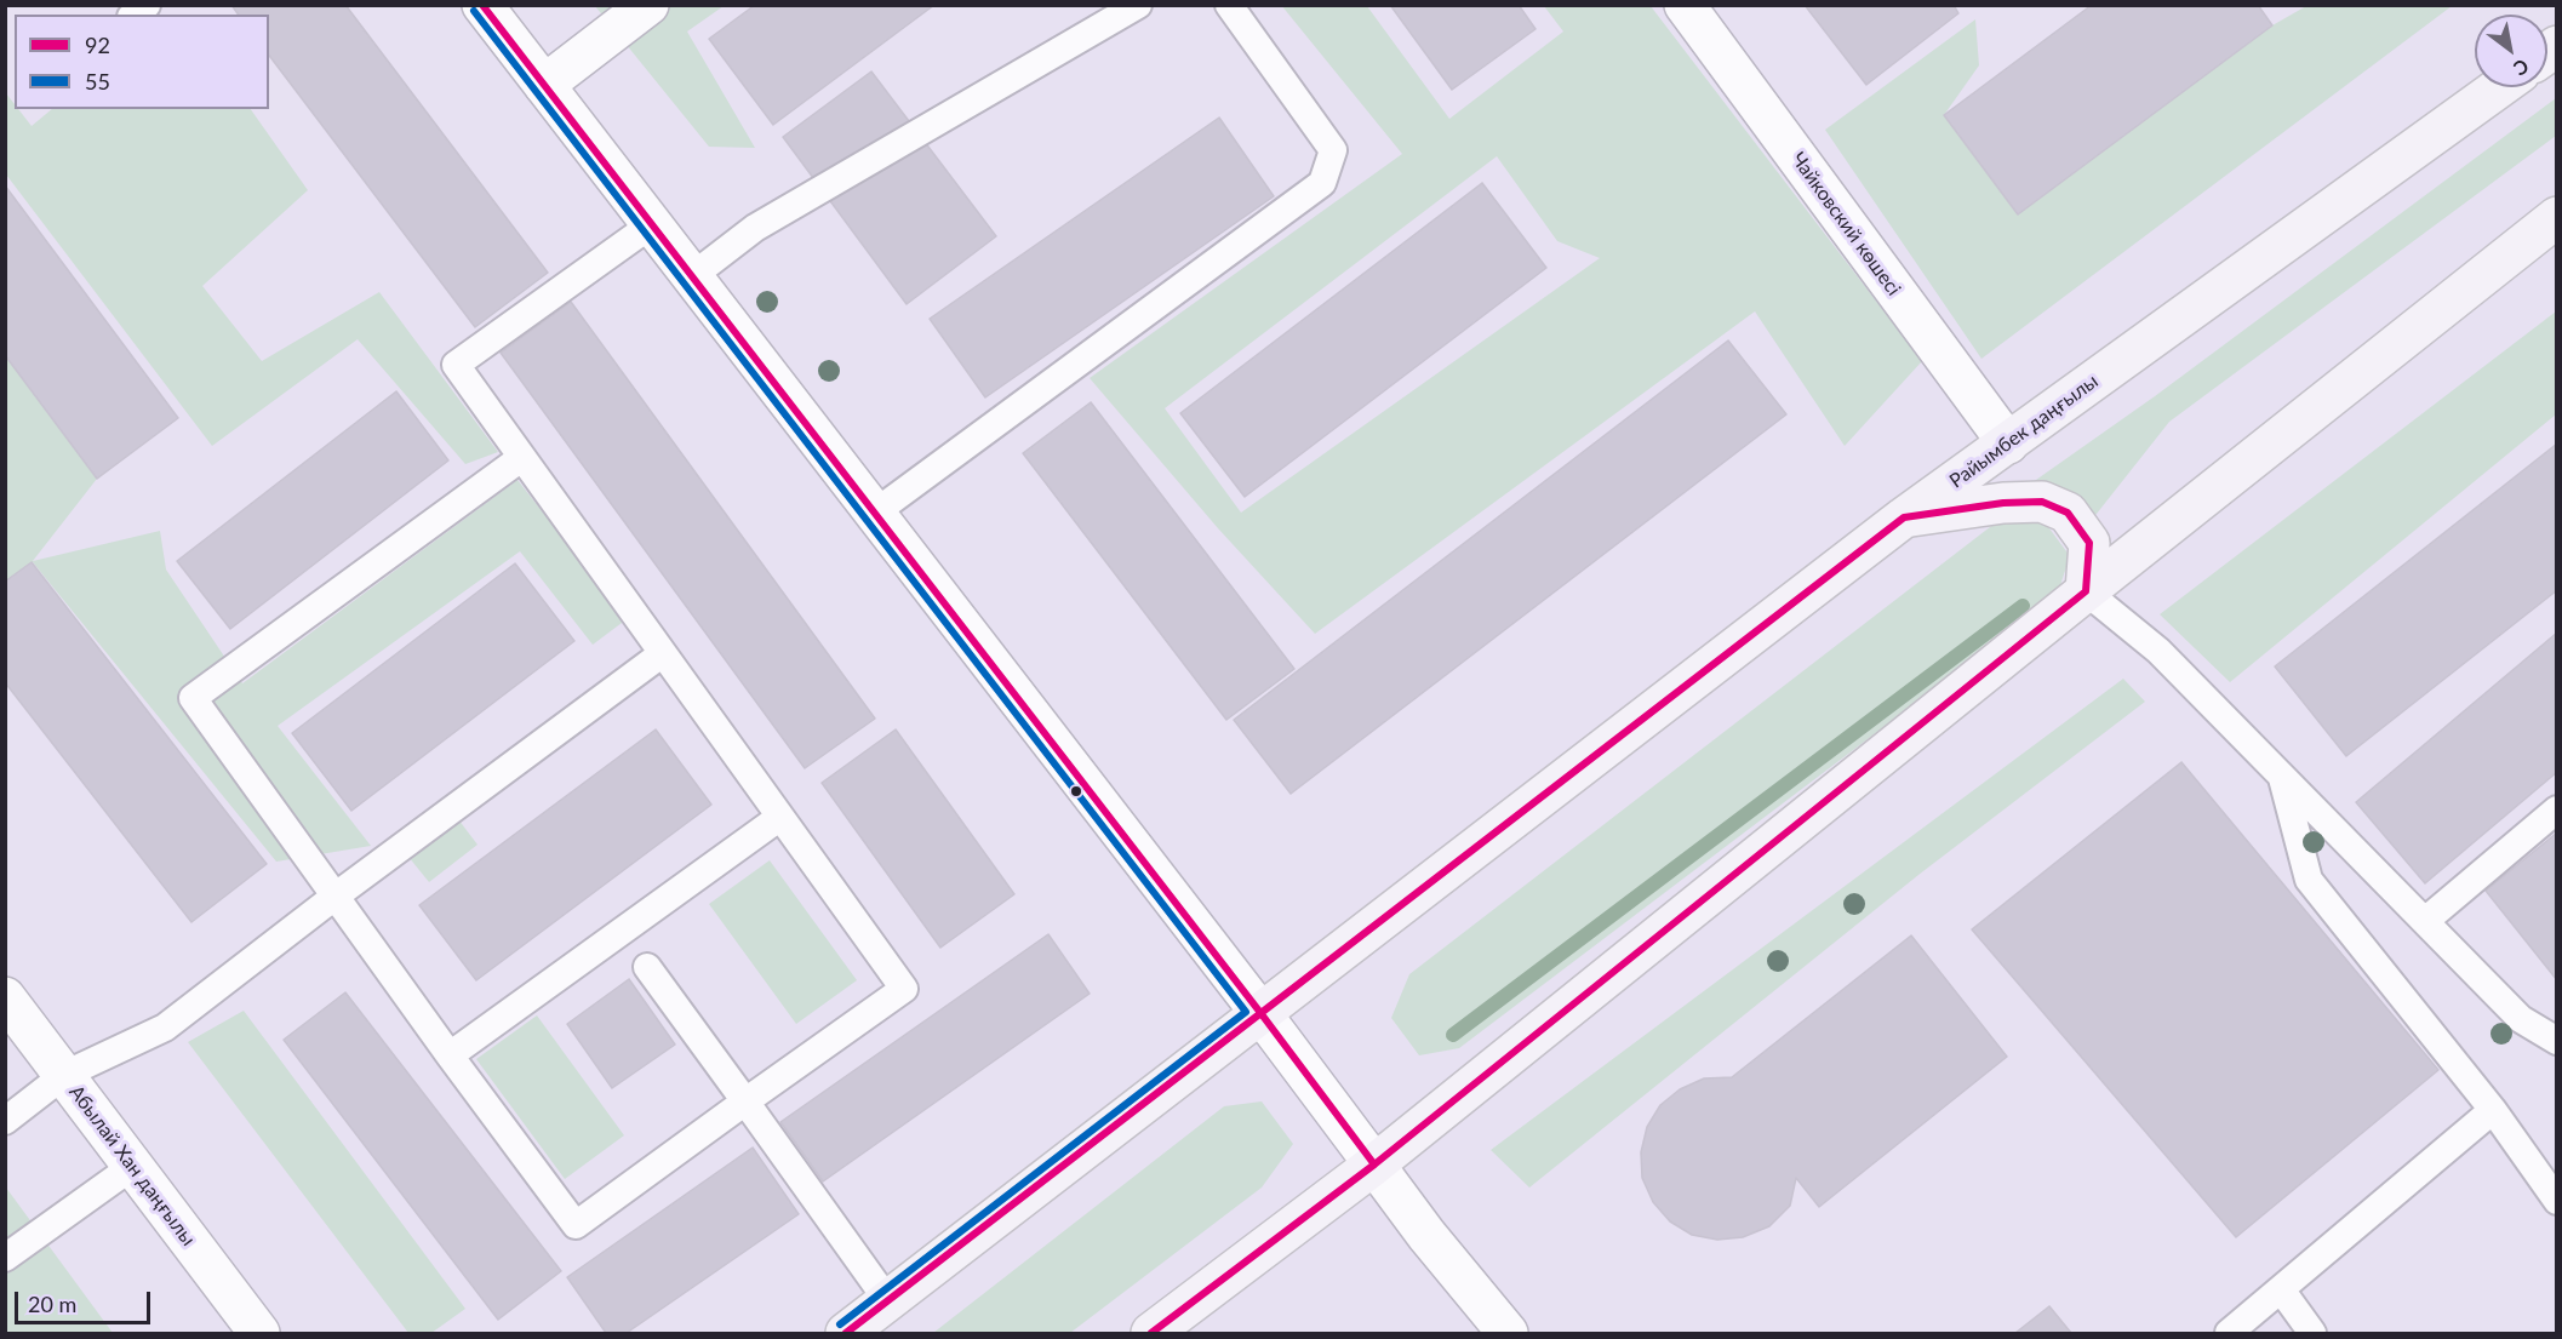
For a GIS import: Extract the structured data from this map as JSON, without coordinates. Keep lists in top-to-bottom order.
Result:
{
  "streets": {
    "main road": ["Райымбек даңғылы"],
    "street": ["Чайковский көшесі", "Абылай Хан даңғылы"]
  },
  "crossings": [
    ["Чайковский көшесі", "Райымбек даңғылы"]
  ],
  "lines": ["transit line 92", "transit line 55"],
  "legend": ["92", "55"],
  "scale_bar": "20 m",
  "north": "bottom right"
}
